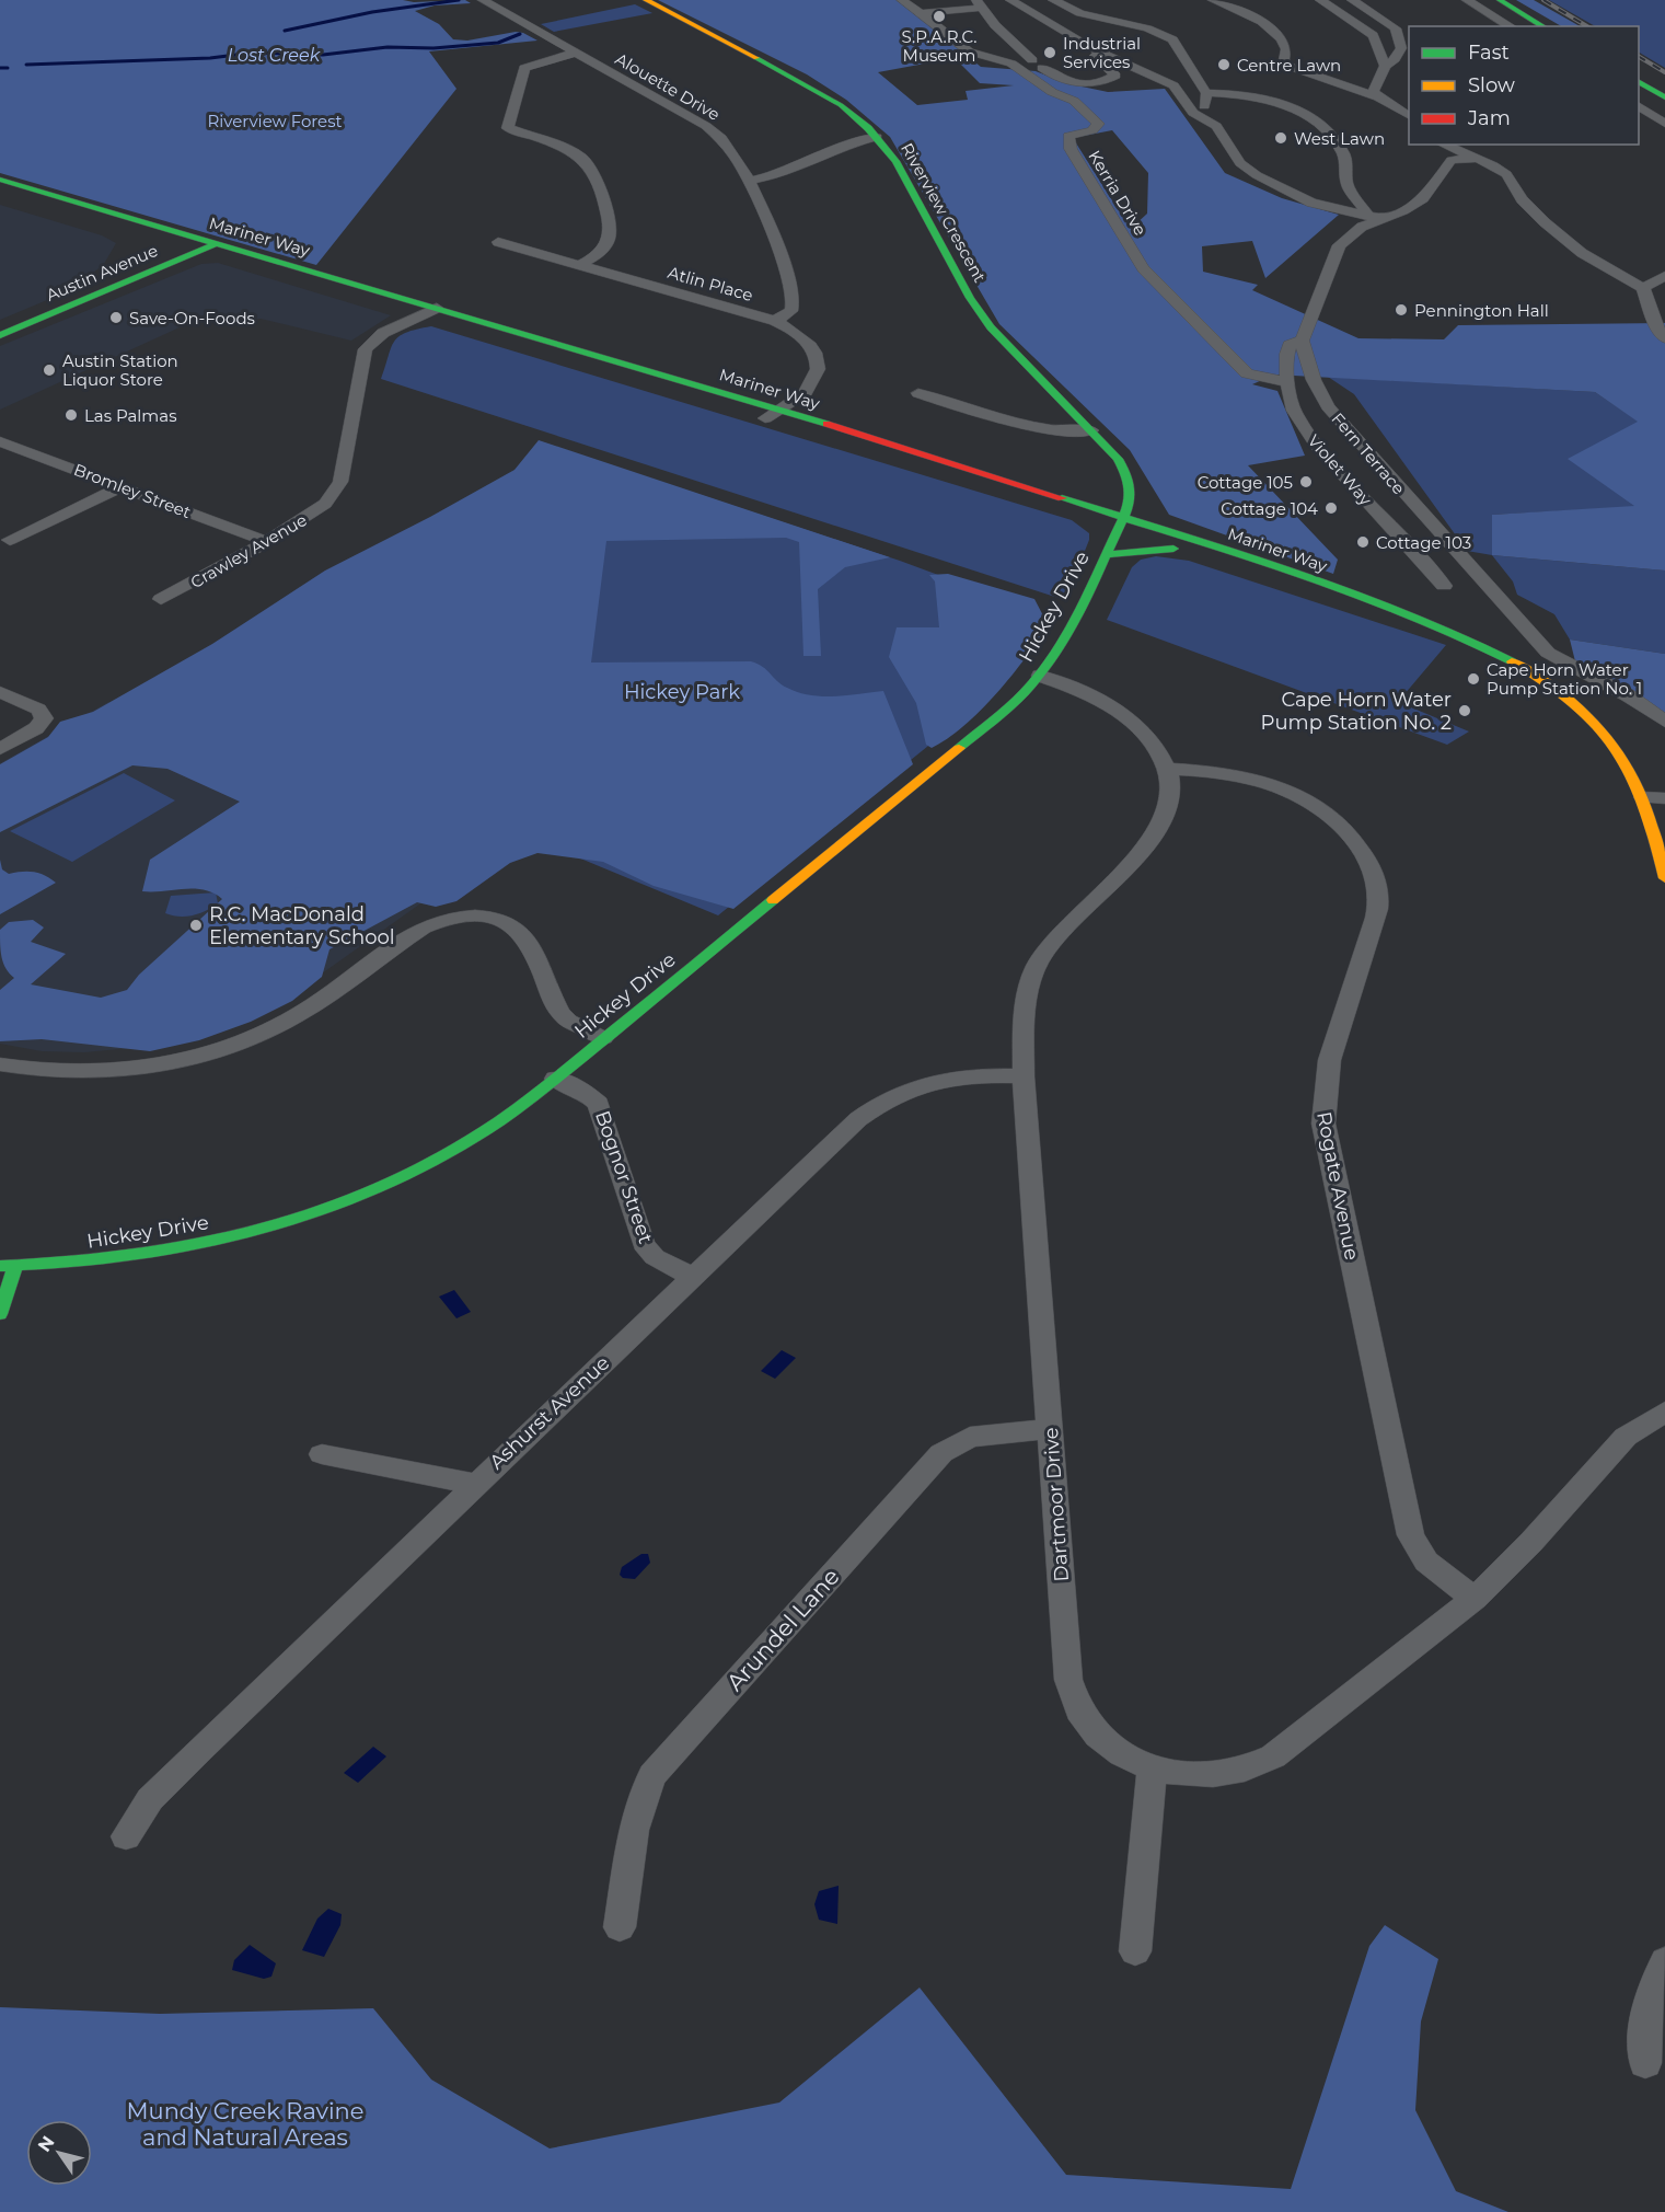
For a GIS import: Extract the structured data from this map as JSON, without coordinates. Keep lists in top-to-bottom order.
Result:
{
  "streets": {
    "main road": [
      "Riverview Crescent",
      "Mariner Way",
      "Austin Avenue",
      "Hickey Drive"
    ],
    "street": [
      "Alouette Drive",
      "Kerria Drive",
      "Atlin Place",
      "Fern Terrace",
      "Violet Way",
      "Bromley Street",
      "Crawley Avenue",
      "Bognor Street",
      "Rogate Avenue",
      "Ashurst Avenue",
      "Dartmoor Drive",
      "Arundel Lane"
    ]
  },
  "crossings": [
    ["Alouette Drive", "Atlin Place"],
    ["Kerria Drive", "Violet Way"],
    ["Riverview Crescent", "Mariner Way"],
    ["Riverview Crescent", "Hickey Drive"],
    ["Mariner Way", "Austin Avenue"],
    ["Mariner Way", "Atlin Place"],
    ["Mariner Way", "Crawley Avenue"],
    ["Mariner Way", "Hickey Drive"],
    ["Fern Terrace", "Violet Way"],
    ["Bromley Street", "Crawley Avenue"],
    ["Hickey Drive", "Bognor Street"],
    ["Bognor Street", "Ashurst Avenue"],
    ["Rogate Avenue", "Dartmoor Drive"],
    ["Ashurst Avenue", "Dartmoor Drive"],
    ["Dartmoor Drive", "Arundel Lane"]
  ],
  "water": ["Lost Creek"],
  "parks": ["Riverview Forest", "Hickey Park", "Mundy Creek Ravine and Natural Areas"],
  "places": [
    "S.P.A.R.C. Museum",
    "Industrial Services",
    "Centre Lawn",
    "West Lawn",
    "Pennington Hall",
    "Save-On-Foods",
    "Austin Station Liquor Store",
    "Las Palmas",
    "Cottage 105",
    "Cottage 104",
    "Cottage 103",
    "Cape Horn Water Pump Station No. 1",
    "Cape Horn Water Pump Station No. 2",
    "R.C. MacDonald Elementary School"
  ],
  "legend": ["Fast", "Slow", "Jam"],
  "north": "top left"
}
